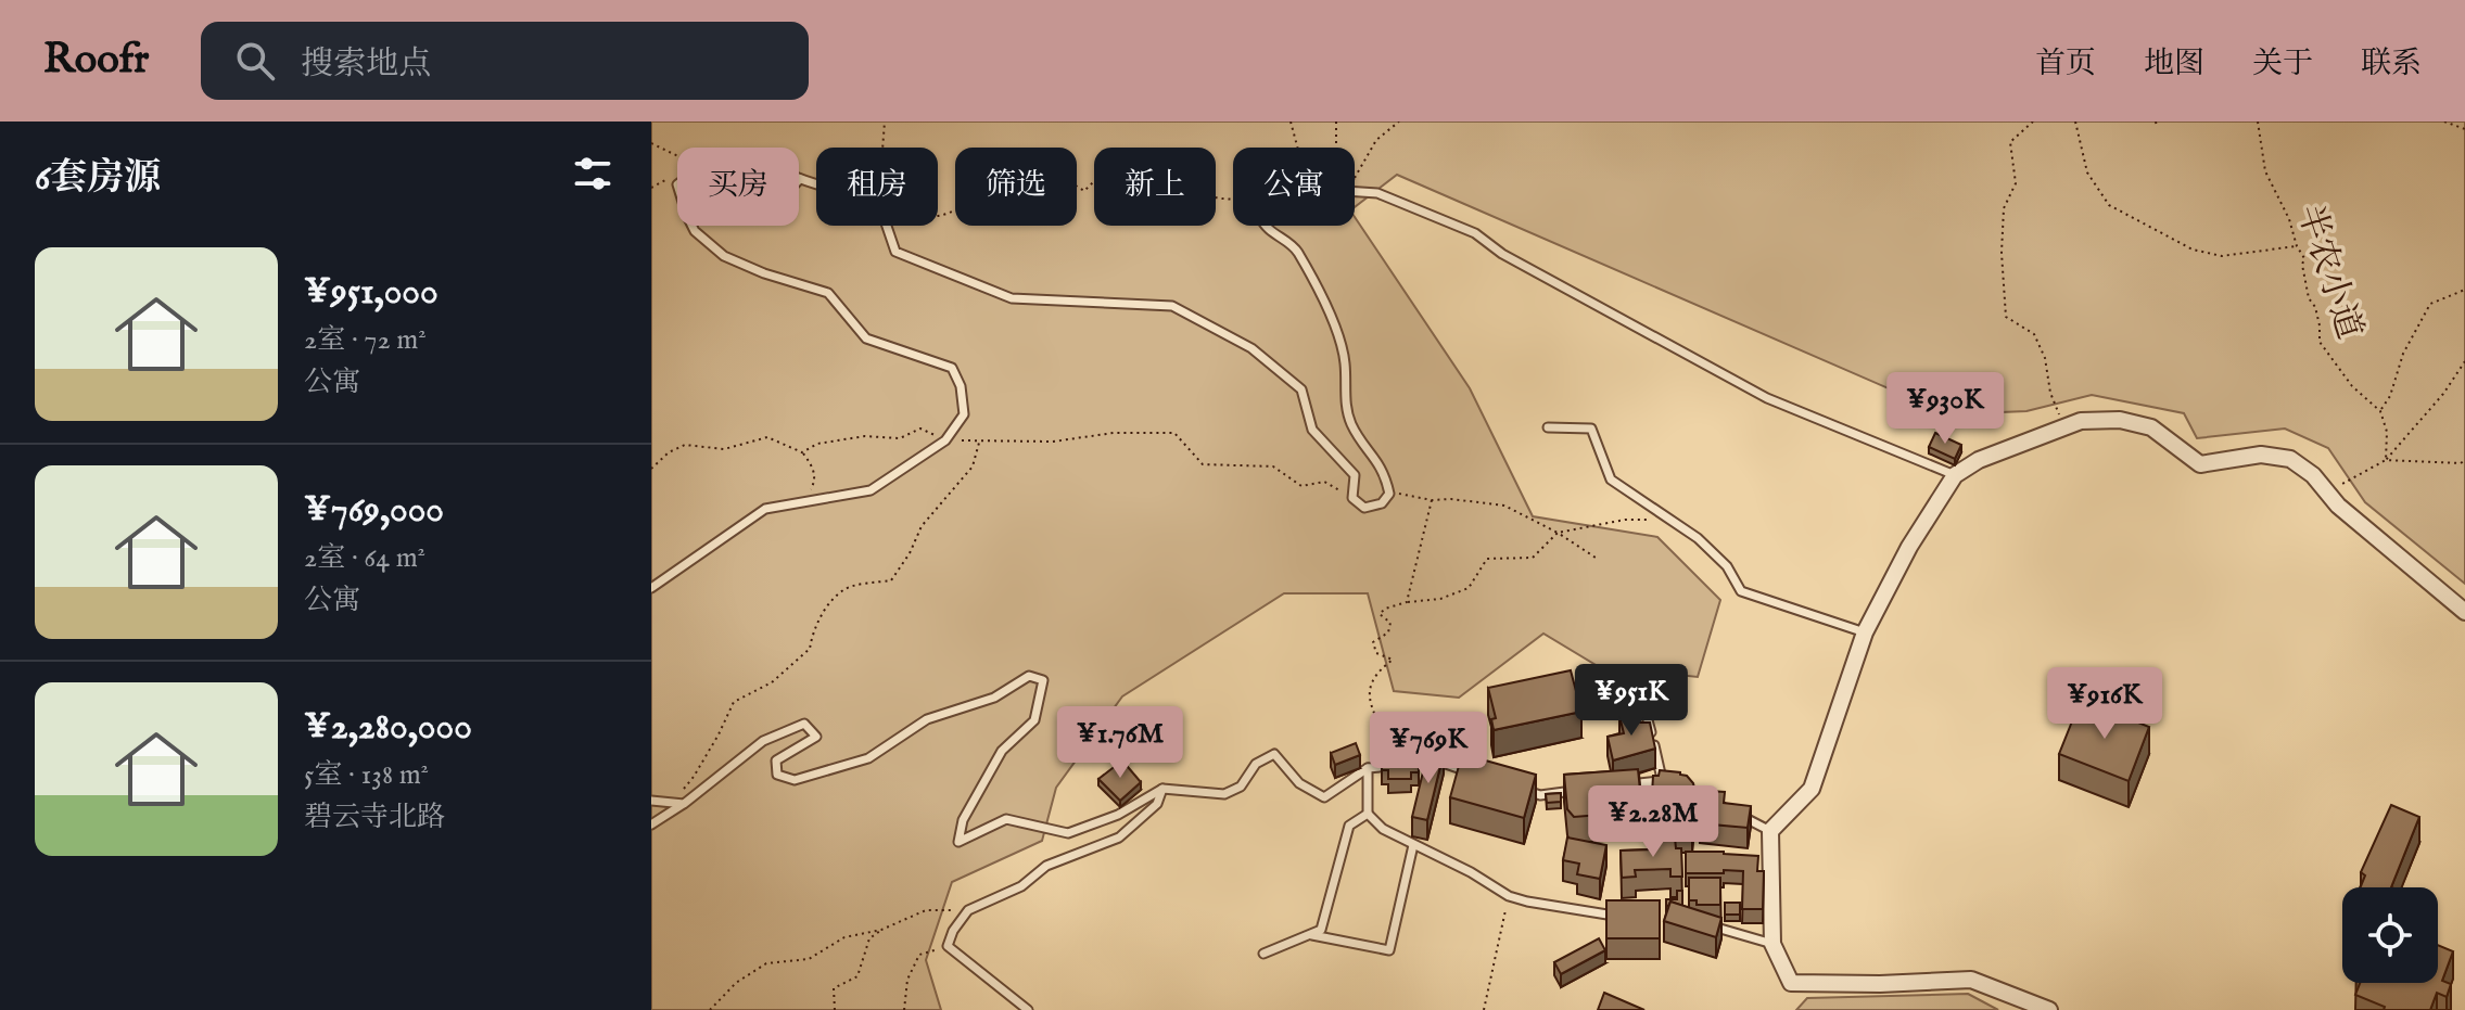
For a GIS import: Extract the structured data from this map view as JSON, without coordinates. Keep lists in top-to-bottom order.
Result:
{
  "streets": {
    "path": ["半农小道"]
  },
  "page": {
    "header": "Roofr",
    "search": "搜索地点",
    "nav": [
      "首页",
      "地图",
      "关于",
      "联系"
    ],
    "heading": "6套房源",
    "chip": [
      "买房",
      "租房",
      "筛选",
      "新上",
      "公寓"
    ],
    "list": [
      {
        "name": "¥951,000",
        "note": "2室 · 72 m² · 公寓"
      },
      {
        "name": "¥769,000",
        "note": "2室 · 64 m² · 公寓"
      },
      {
        "name": "¥2,280,000",
        "note": "5室 · 138 m² · 碧云寺北路"
      }
    ],
    "price": [
      "¥930K",
      "¥951K",
      "¥916K",
      "¥1.76M",
      "¥769K",
      "¥2.28M"
    ]
  }
}
